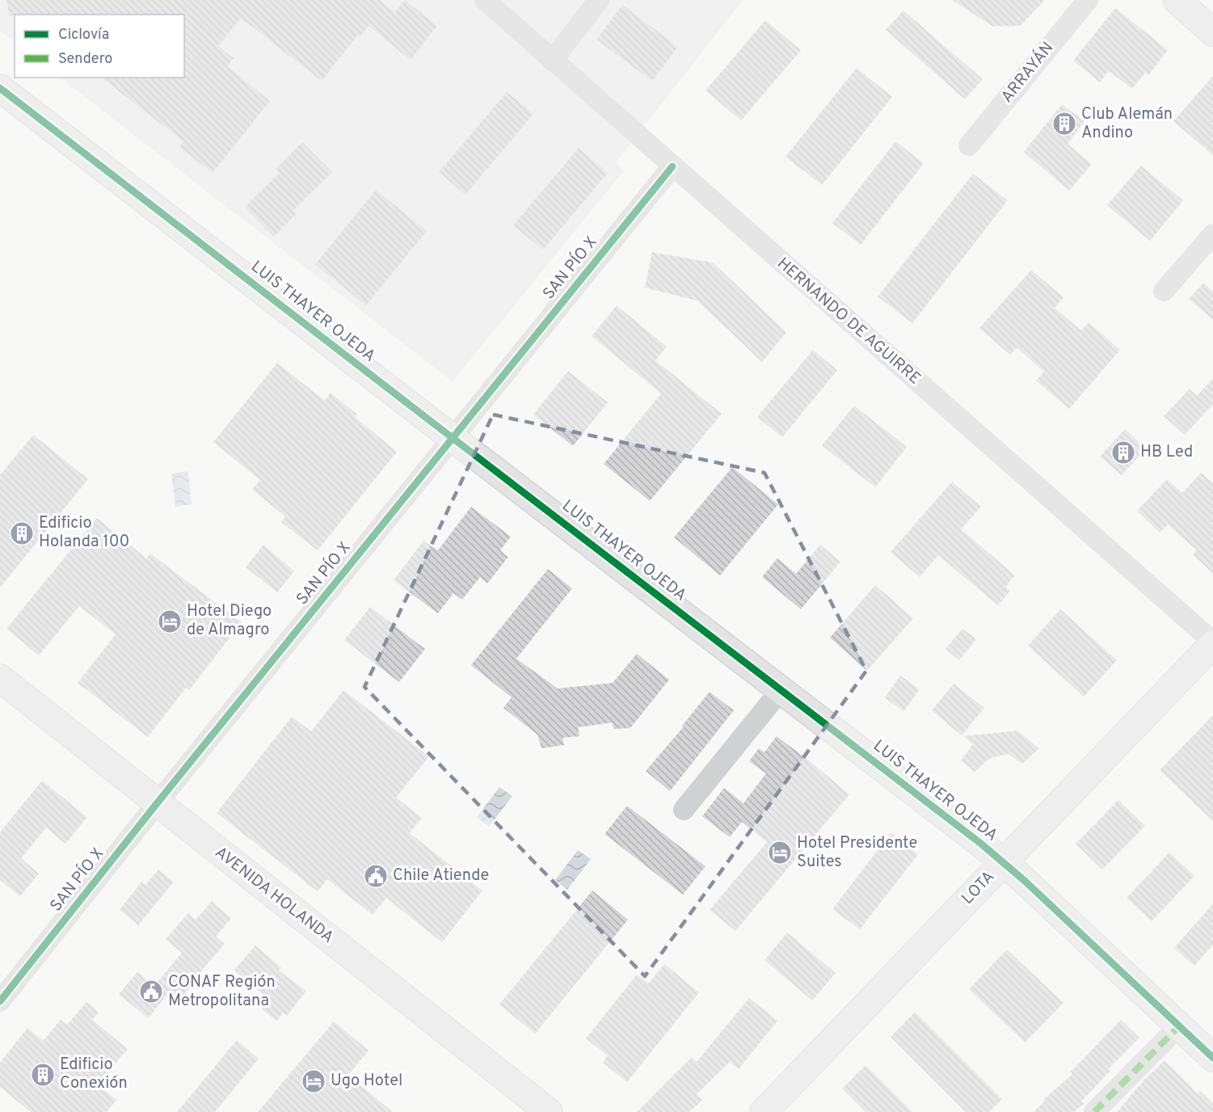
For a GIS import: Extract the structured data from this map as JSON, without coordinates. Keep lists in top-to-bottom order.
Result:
{
  "streets": {
    "street": [
      "ARRAYÁN",
      "SAN PÍO X",
      "LUIS THAYER OJEDA",
      "HERNANDO DE AGUIRRE",
      "LOTA",
      "AVENIDA HOLANDA"
    ]
  },
  "crossings": [
    ["SAN PÍO X", "LUIS THAYER OJEDA"],
    ["SAN PÍO X", "HERNANDO DE AGUIRRE"],
    ["SAN PÍO X", "AVENIDA HOLANDA"],
    ["LUIS THAYER OJEDA", "LOTA"],
    ["HERNANDO DE AGUIRRE", "LOTA"]
  ],
  "places": {
    "building": [
      "Club Alemán Andino",
      "HB Led",
      "Edificio Holanda 100",
      "Edificio Conexión"
    ],
    "hotel": ["Hotel Diego de Almagro", "Hotel Presidente Suites", "Ugo Hotel"],
    "public building": ["Chile Atiende", "CONAF Región Metropolitana"]
  },
  "legend": ["Ciclovía", "Sendero"]
}
